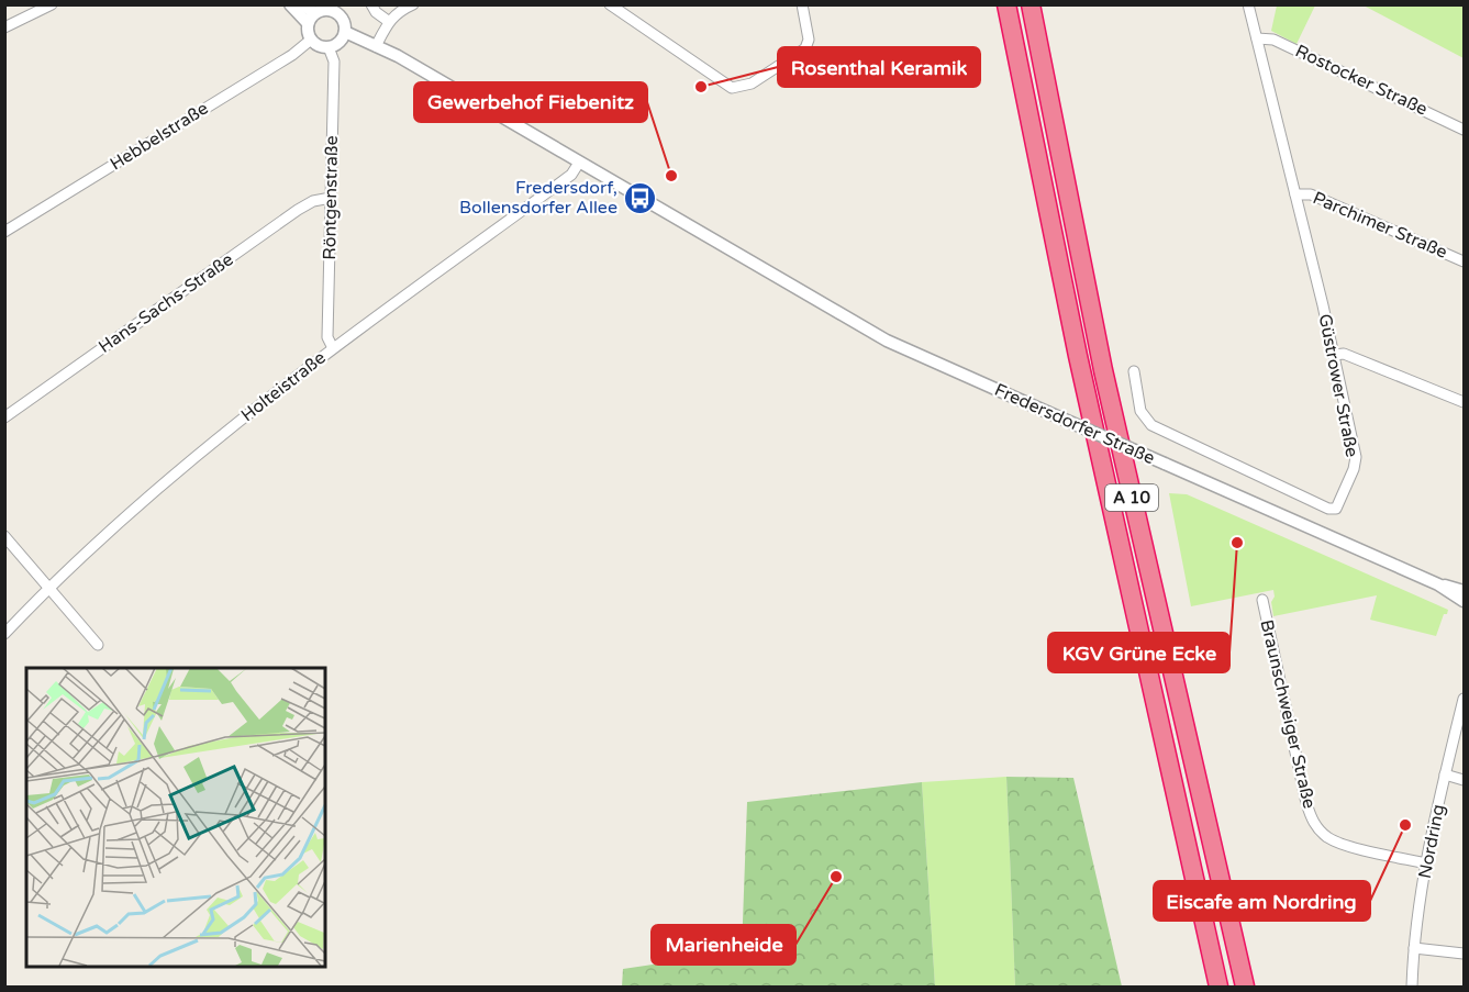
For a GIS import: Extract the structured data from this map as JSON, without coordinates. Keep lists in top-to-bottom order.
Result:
{
  "streets": {
    "highway": ["A 10"],
    "street": [
      "Rostocker Straße",
      "Hebbelstraße",
      "Röntgenstraße",
      "Parchimer Straße",
      "Hans-Sachs-Straße",
      "Güstrower Straße",
      "Holteistraße",
      "Fredersdorfer Straße",
      "Braunschweiger Straße",
      "Nordring"
    ]
  },
  "crossings": [
    ["Rostocker Straße", "Güstrower Straße"],
    ["Hebbelstraße", "Röntgenstraße"],
    ["Hebbelstraße", "Fredersdorfer Straße"],
    ["Röntgenstraße", "Hans-Sachs-Straße"],
    ["Röntgenstraße", "Holteistraße"],
    ["Röntgenstraße", "Fredersdorfer Straße"],
    ["Parchimer Straße", "Güstrower Straße"],
    ["Holteistraße", "Fredersdorfer Straße"],
    ["Braunschweiger Straße", "Nordring"]
  ],
  "places": {
    "other": [
      "Rosenthal Keramik",
      "Gewerbehof Fiebenitz",
      "KGV Grüne Ecke",
      "Eiscafe am Nordring",
      "Marienheide"
    ],
    "bus stop": ["Fredersdorf, Bollensdorfer Allee"]
  }
}
